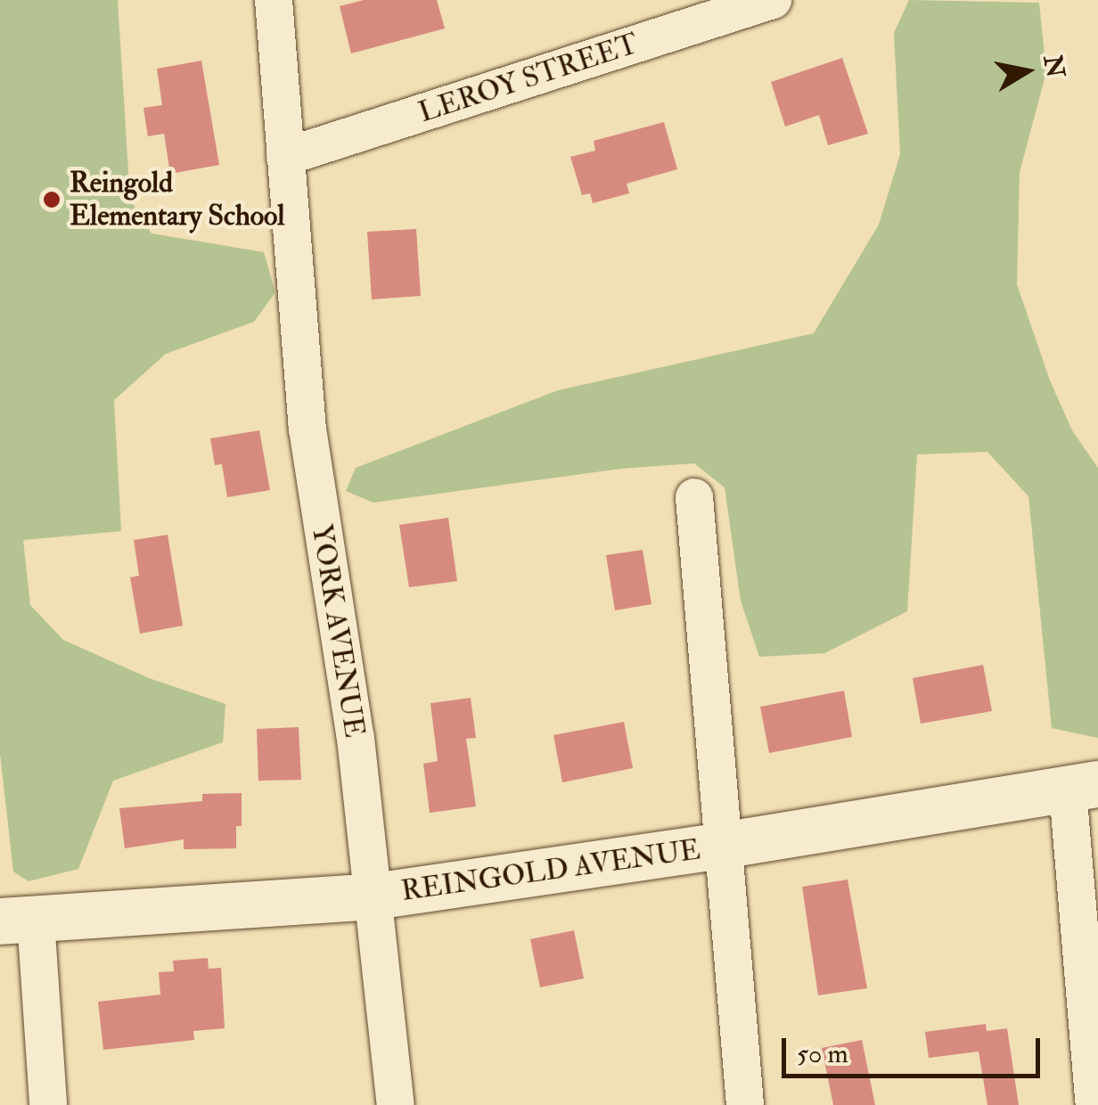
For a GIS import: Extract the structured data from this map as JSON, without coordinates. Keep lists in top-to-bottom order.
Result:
{
  "streets": {
    "street": ["LEROY STREET", "YORK AVENUE", "REINGOLD AVENUE"]
  },
  "crossings": [
    ["LEROY STREET", "YORK AVENUE"],
    ["YORK AVENUE", "REINGOLD AVENUE"]
  ],
  "places": ["Reingold Elementary School"],
  "scale_bar": "50 m",
  "north": "right"
}
